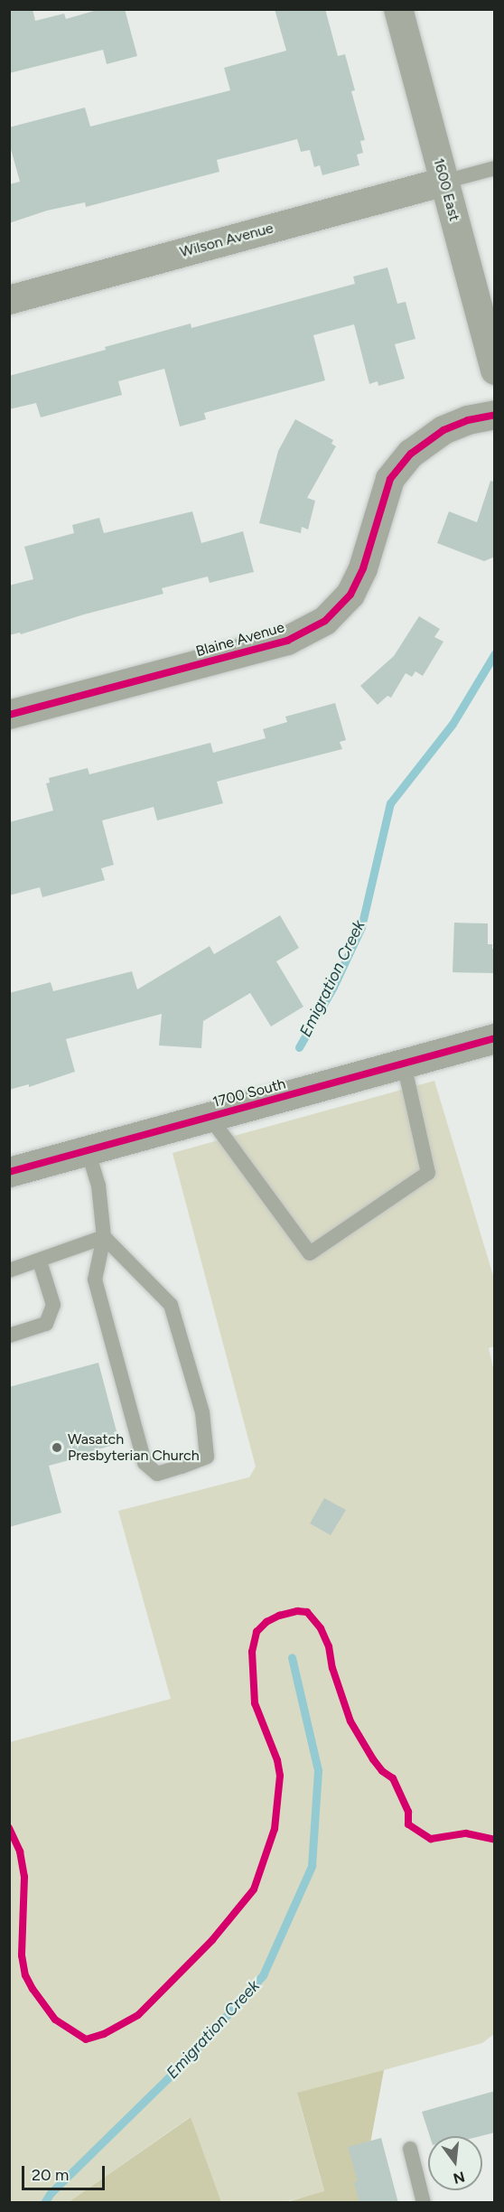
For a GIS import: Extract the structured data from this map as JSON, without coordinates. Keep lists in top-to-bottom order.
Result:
{
  "streets": {
    "street": [
      "1600 East",
      "Wilson Avenue",
      "Blaine Avenue",
      "1700 South"
    ]
  },
  "crossings": [
    ["1600 East", "Wilson Avenue"]
  ],
  "water": ["Emigration Creek"],
  "places": ["Wasatch Presbyterian Church"],
  "scale_bar": "20 m",
  "north": "bottom"
}
